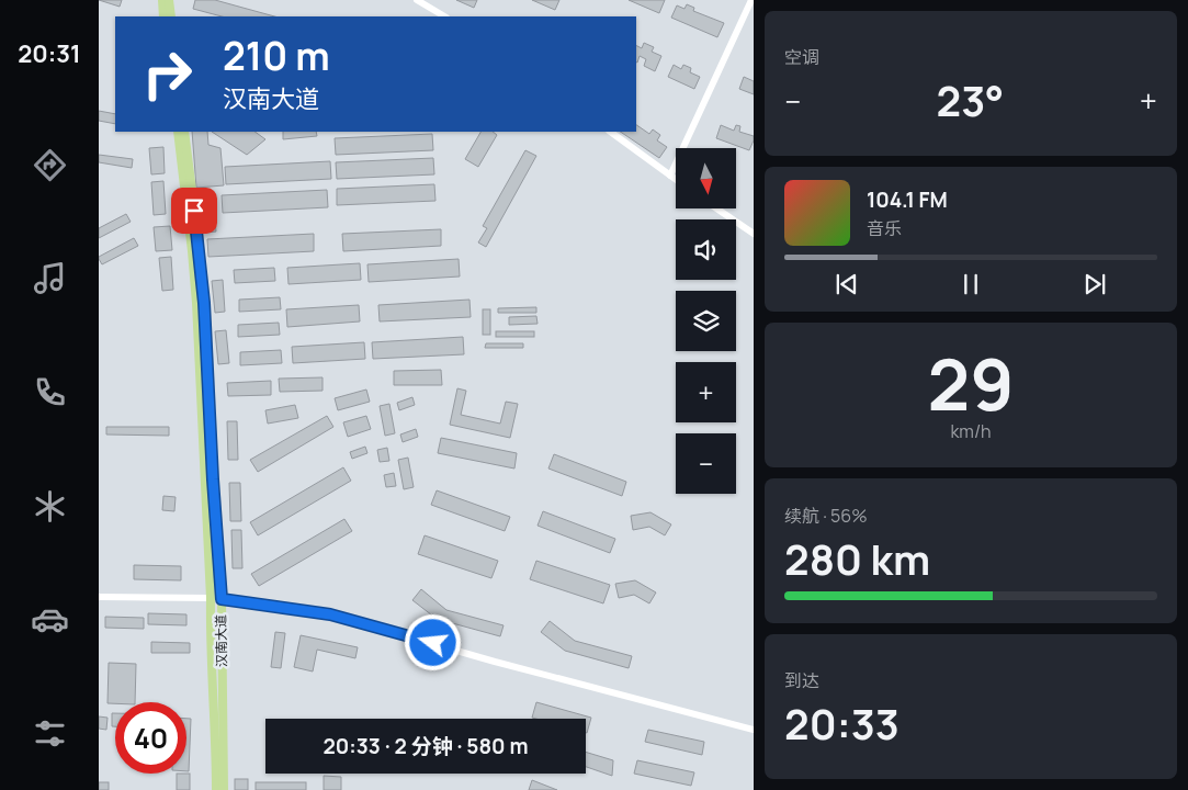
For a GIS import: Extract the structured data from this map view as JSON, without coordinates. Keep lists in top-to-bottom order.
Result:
{
  "streets": {
    "main road": ["汉南大道"]
  },
  "north": "bottom",
  "page": {
    "tabs": "20:31",
    "tile": [
      "空调",
      ["29", "km/h"],
      ["续航 · 56%", "280 km"],
      ["到达", "20:33"]
    ],
    "turn": ["210 m", "汉南大道"],
    "heat": ["−", "23°", "+"],
    "map_buttons": ["+", "−"],
    "song": ["104.1 FM", "音乐"],
    "limit": "40",
    "trip": "20:33 · 2 分钟 · 580 m"
  }
}
